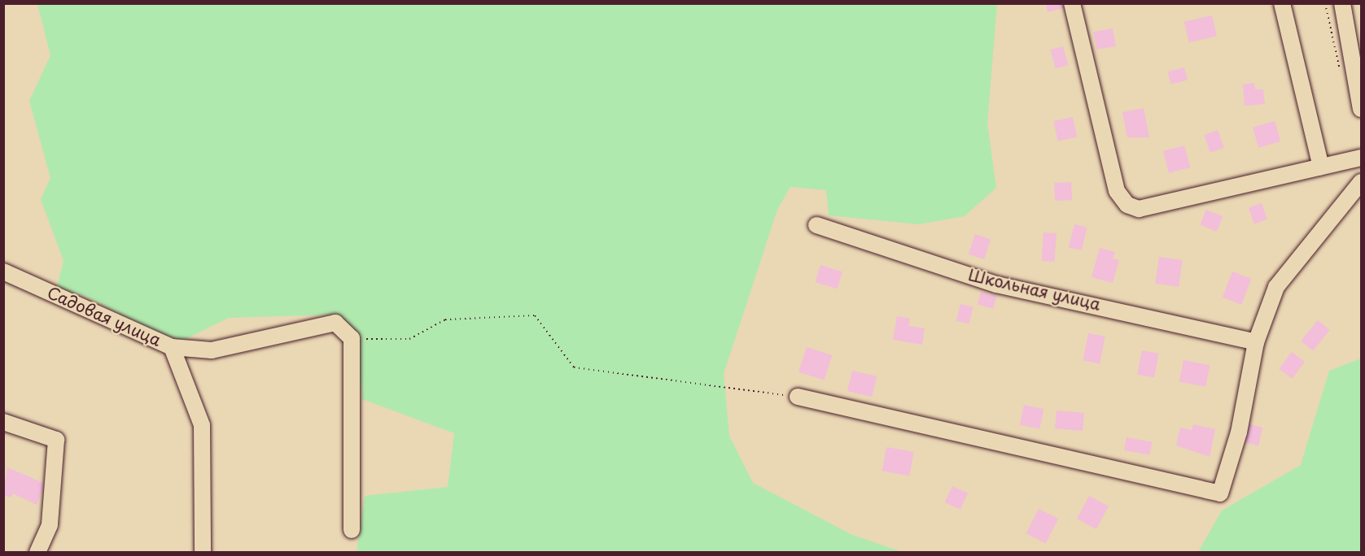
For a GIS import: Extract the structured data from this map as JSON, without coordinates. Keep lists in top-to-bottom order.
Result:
{
  "streets": {
    "street": ["Школьная улица", "Садовая улица"]
  }
}
